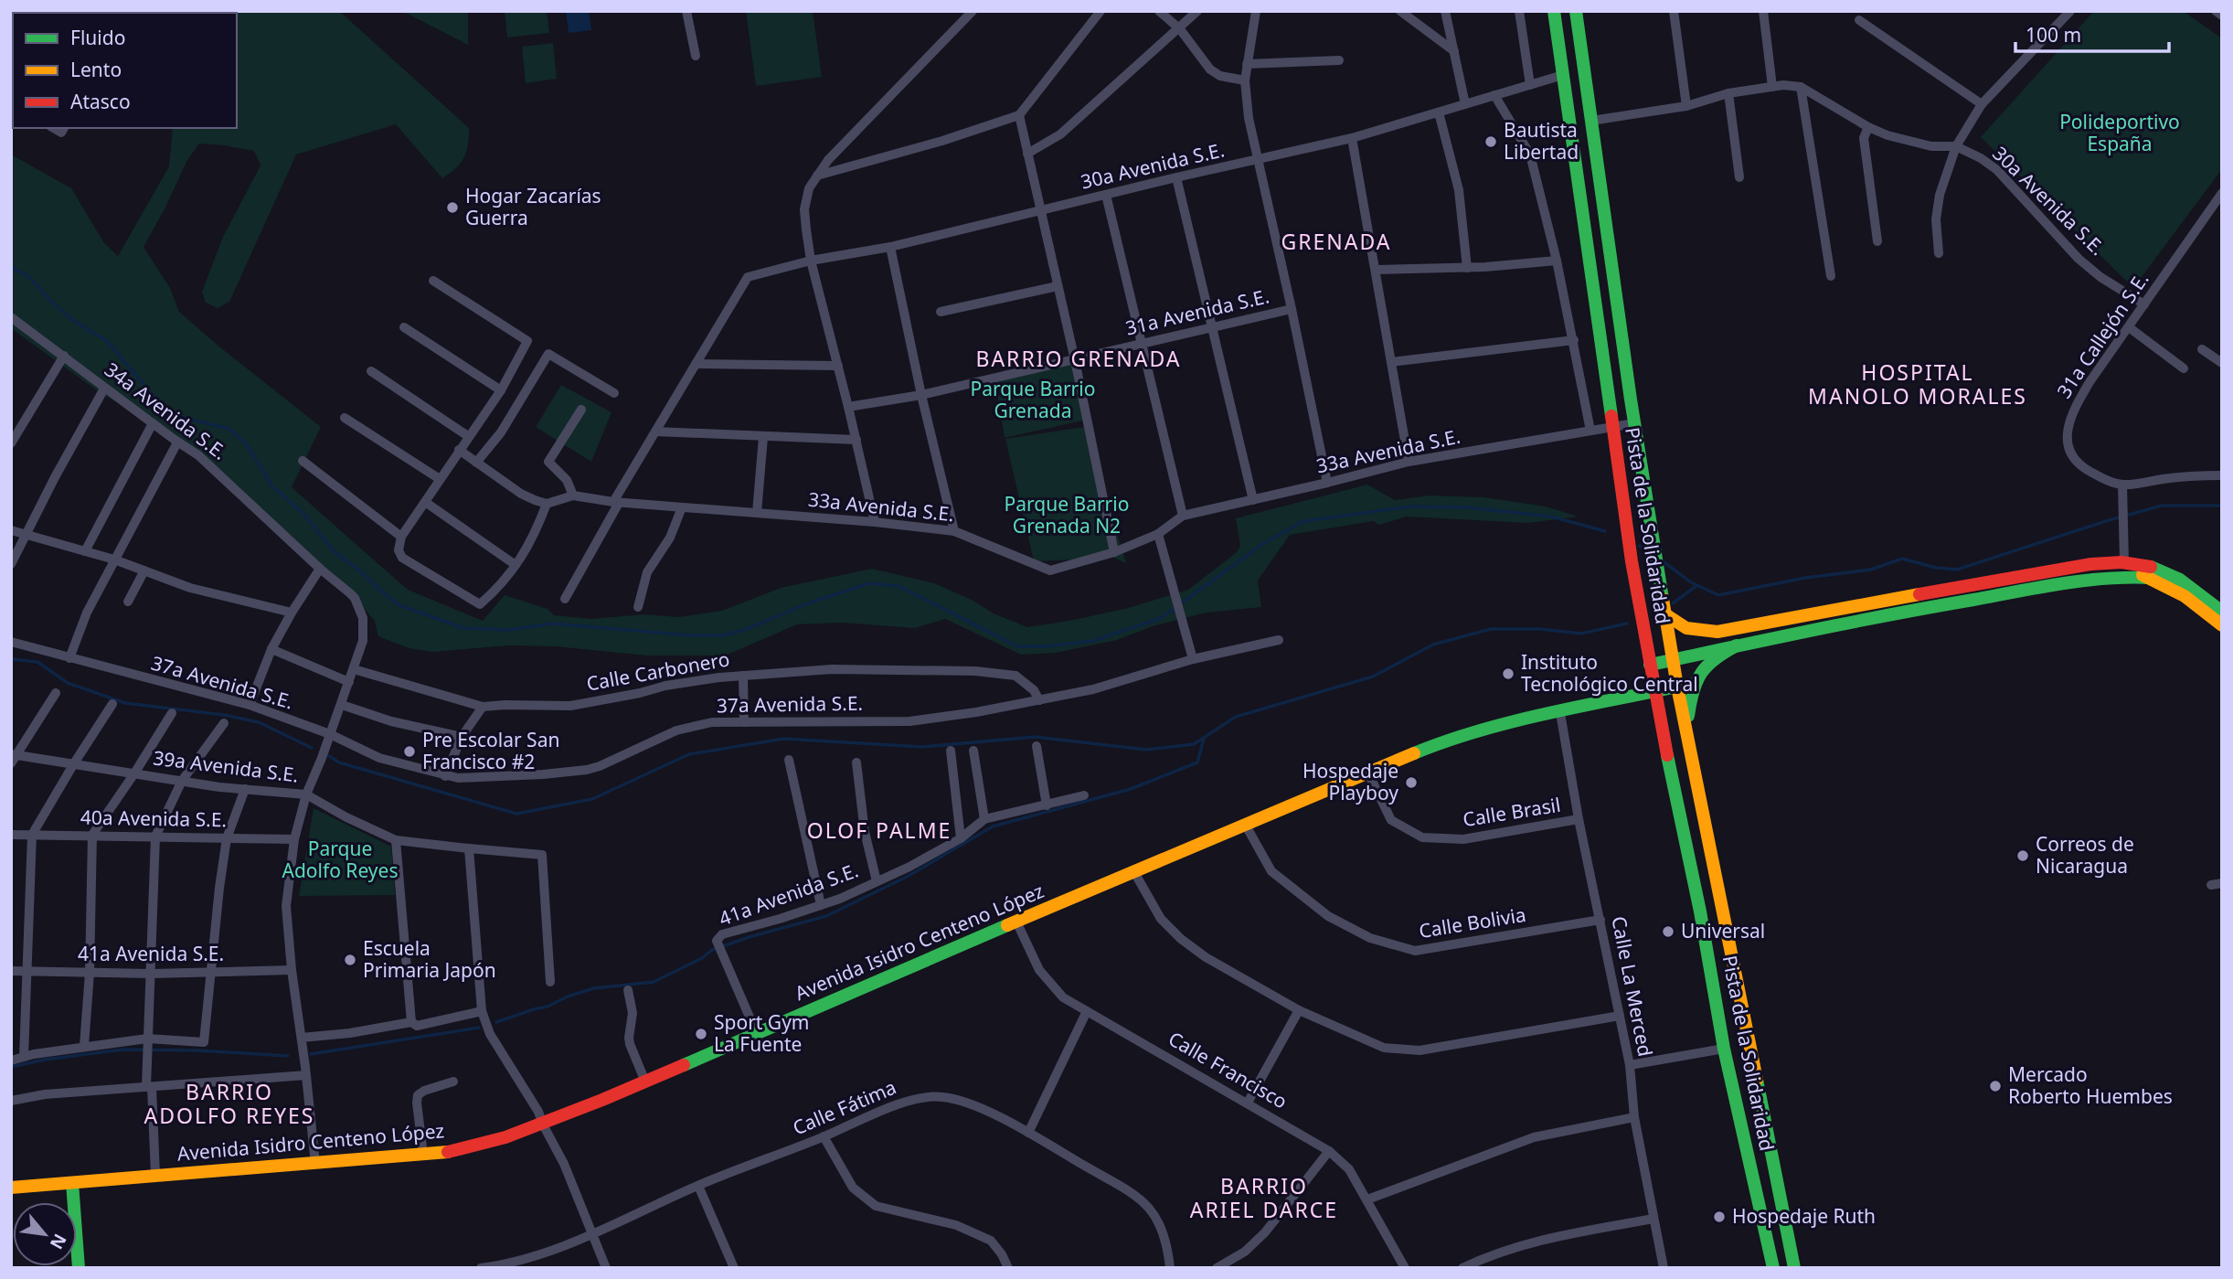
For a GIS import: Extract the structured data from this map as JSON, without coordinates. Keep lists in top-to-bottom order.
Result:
{
  "streets": {
    "main road": ["Pista de la Solidaridad", "Avenida Isidro Centeno López"],
    "street": [
      "30a Avenida S.E.",
      "31a Avenida S.E.",
      "31a Callejón S.E.",
      "34a Avenida S.E.",
      "33a Avenida S.E.",
      "Calle Carbonero",
      "37a Avenida S.E.",
      "39a Avenida S.E.",
      "Calle Brasil",
      "40a Avenida S.E.",
      "41a Avenida S.E.",
      "Calle Bolivia",
      "Calle La Merced",
      "Calle Francisco",
      "Calle Fátima"
    ]
  },
  "crossings": [
    ["30a Avenida S.E.", "31a Callejón S.E."],
    ["30a Avenida S.E.", "Pista de la Solidaridad"],
    ["34a Avenida S.E.", "Calle Carbonero"],
    ["34a Avenida S.E.", "37a Avenida S.E."],
    ["34a Avenida S.E.", "39a Avenida S.E."],
    ["34a Avenida S.E.", "40a Avenida S.E."],
    ["34a Avenida S.E.", "41a Avenida S.E."],
    ["34a Avenida S.E.", "Avenida Isidro Centeno López"],
    ["33a Avenida S.E.", "Pista de la Solidaridad"],
    ["Pista de la Solidaridad", "Avenida Isidro Centeno López"],
    ["Calle Carbonero", "37a Avenida S.E."],
    ["Calle Brasil", "Avenida Isidro Centeno López"],
    ["Calle Brasil", "Calle La Merced"],
    ["41a Avenida S.E.", "Avenida Isidro Centeno López"],
    ["Calle Bolivia", "Avenida Isidro Centeno López"],
    ["Calle Bolivia", "Calle La Merced"],
    ["Avenida Isidro Centeno López", "Calle La Merced"],
    ["Avenida Isidro Centeno López", "Calle Francisco"]
  ],
  "districts": [
    "GRENADA",
    "BARRIO GRENADA",
    "HOSPITAL MANOLO MORALES",
    "OLOF PALME",
    "BARRIO ADOLFO REYES",
    "BARRIO ARIEL DARCE"
  ],
  "parks": [
    "Polideportivo España",
    "Parque Barrio Grenada",
    "Parque Barrio Grenada N2",
    "Parque Adolfo Reyes"
  ],
  "places": [
    "Bautista Libertad",
    "Hogar Zacarías Guerra",
    "Instituto Tecnológico Central",
    "Pre Escolar San Francisco #2",
    "Hospedaje Playboy",
    "Correos de Nicaragua",
    "Universal",
    "Escuela Primaria Japón",
    "Sport Gym La Fuente",
    "Mercado Roberto Huembes",
    "Hospedaje Ruth"
  ],
  "legend": ["Fluido", "Lento", "Atasco"],
  "scale_bar": "100 m",
  "north": "bottom right"
}
